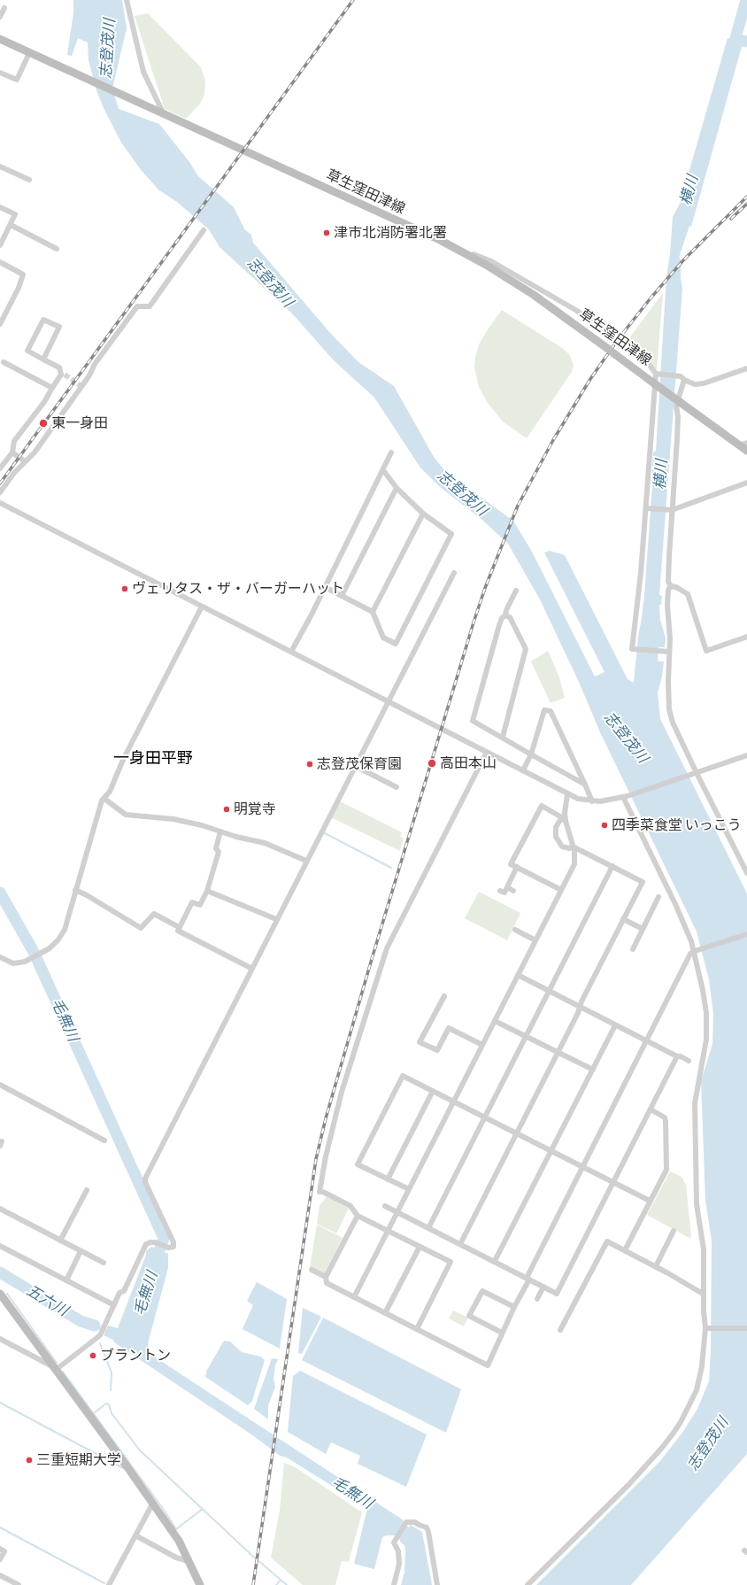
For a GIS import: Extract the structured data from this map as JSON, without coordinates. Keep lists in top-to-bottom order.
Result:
{
  "streets": {
    "main road": ["草生窪田津線"]
  },
  "districts": ["一身田平野"],
  "water": [
    "志登茂川",
    "横川",
    "毛無川",
    "五六川"
  ],
  "places": [
    "津市北消防署北署",
    "東一身田",
    "ヴェリタス・ザ・バーガーハット",
    "高田本山",
    "志登茂保育園",
    "明覚寺",
    "四季菜食堂 いっこう",
    "ブラントン",
    "三重短期大学"
  ]
}
